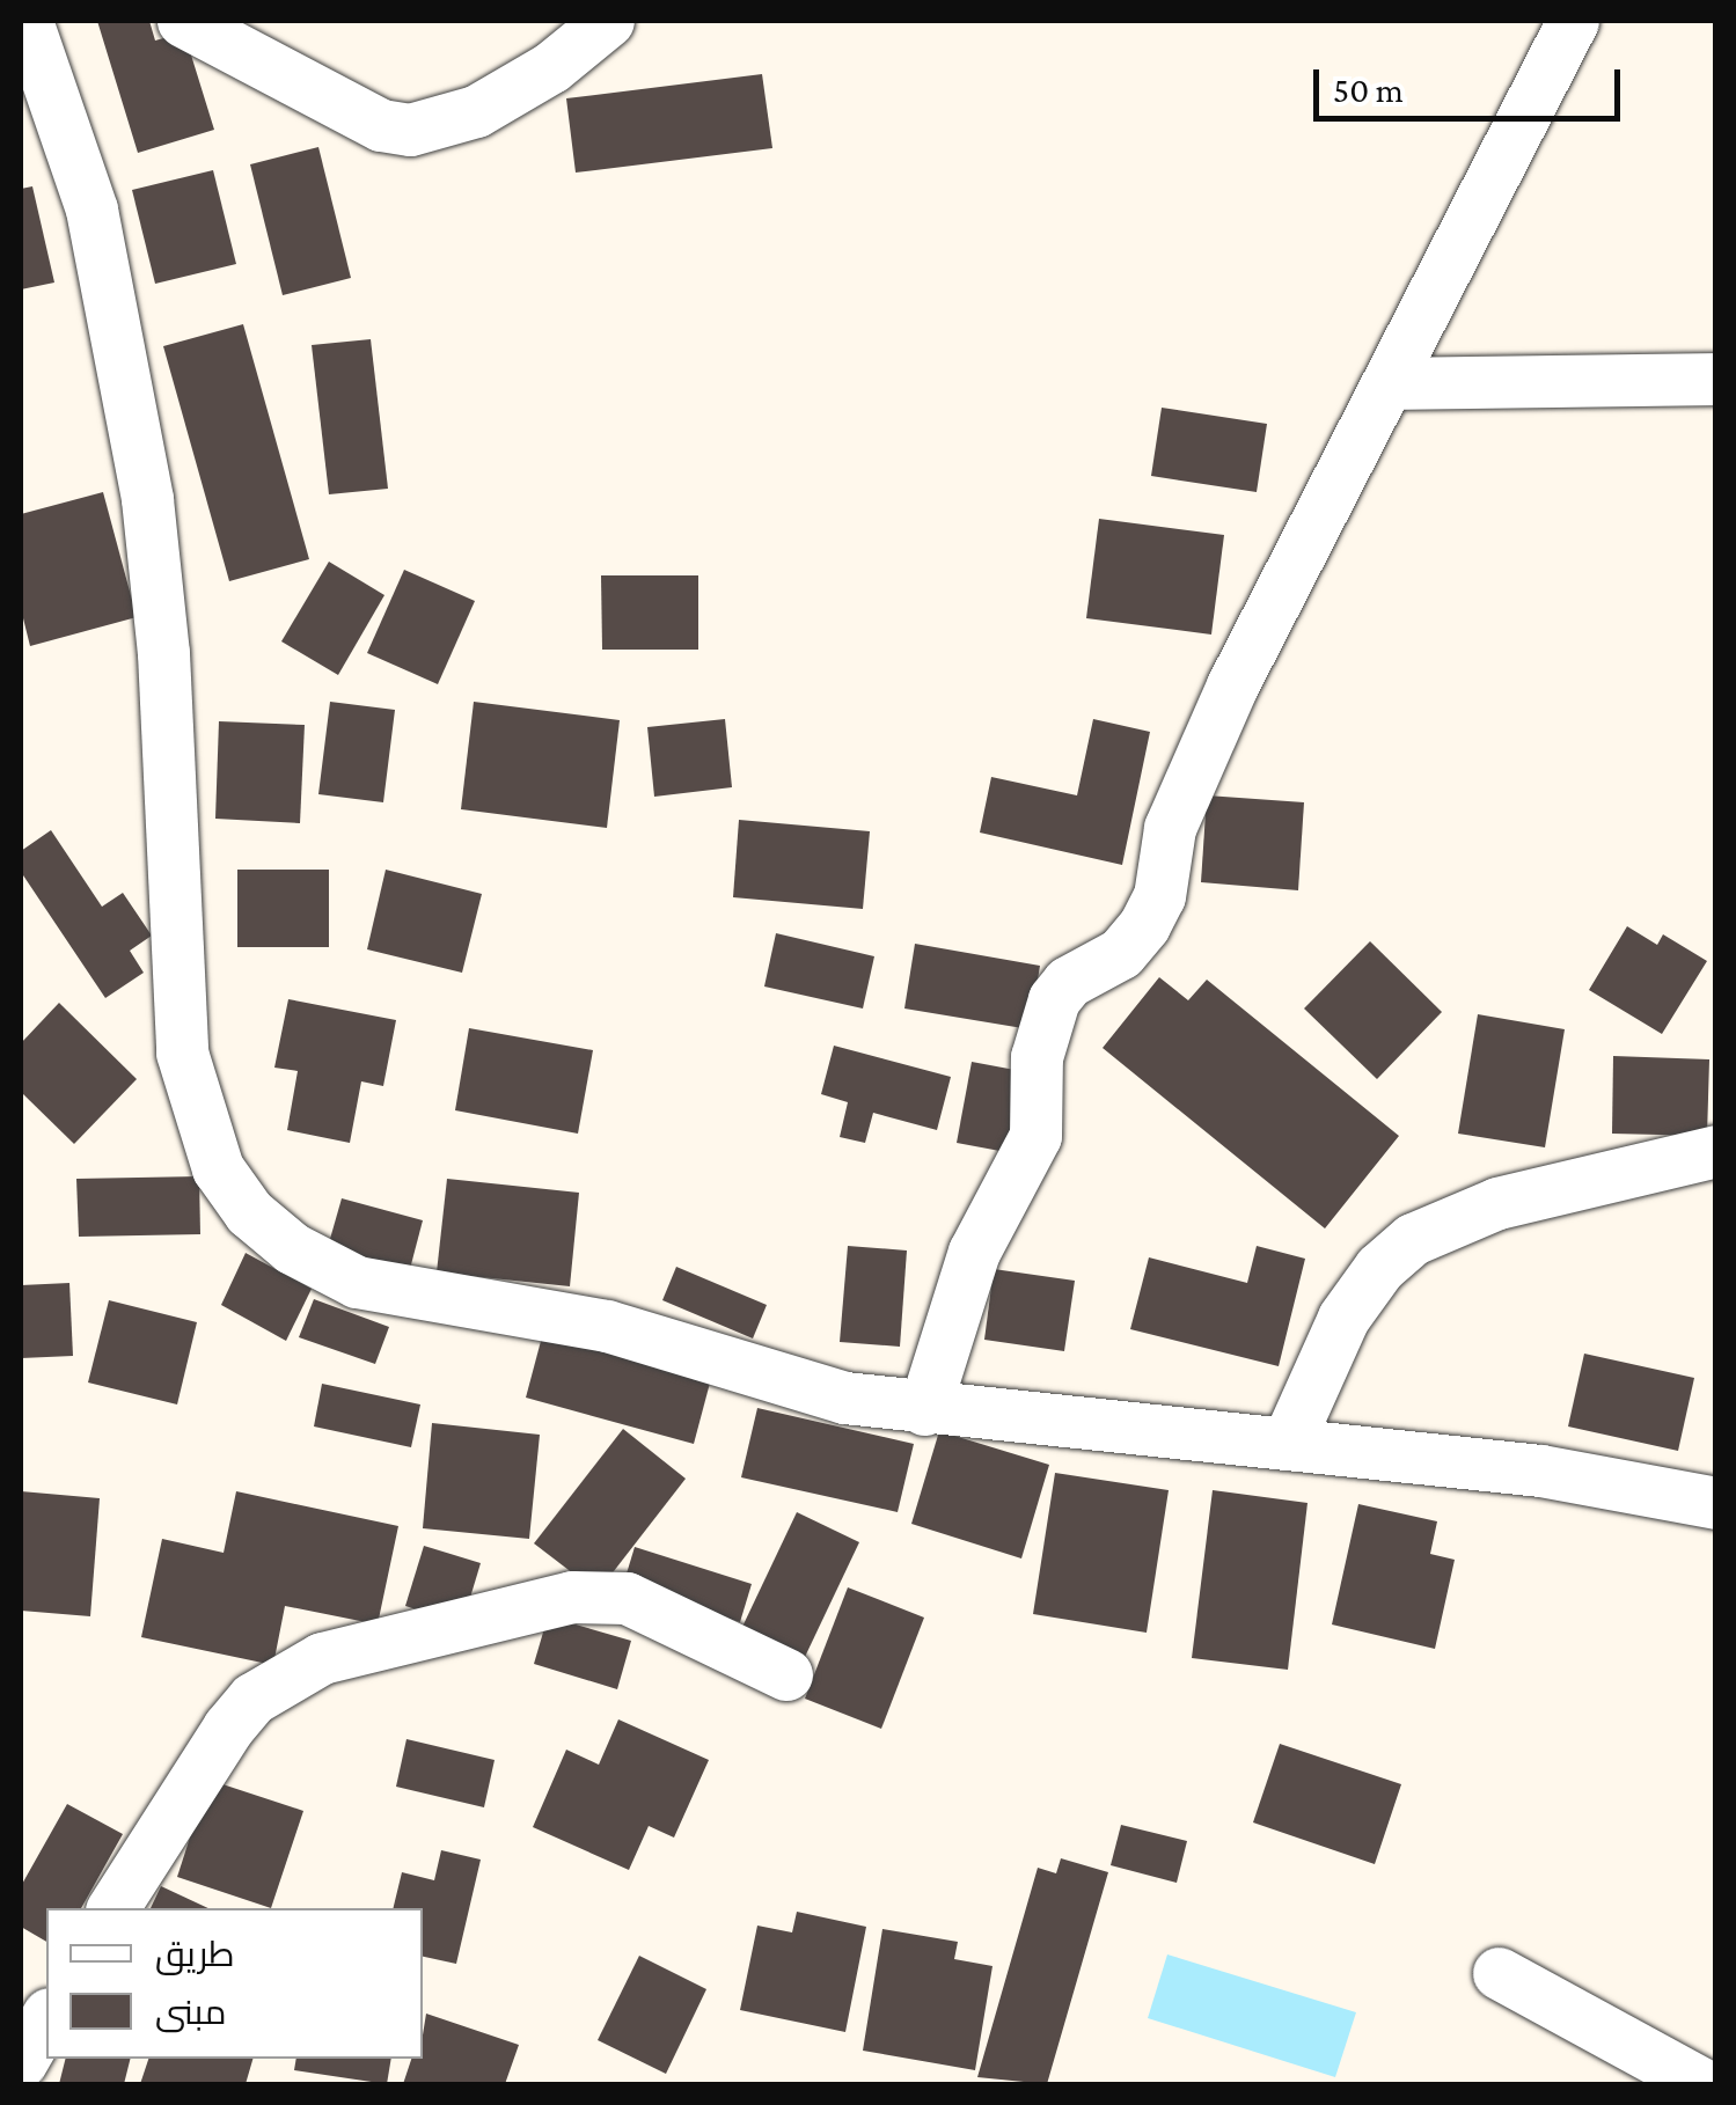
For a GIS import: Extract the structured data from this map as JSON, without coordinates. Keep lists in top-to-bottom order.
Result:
{
  "legend": ["طريق", "مبنى"],
  "scale_bar": "50 m"
}
